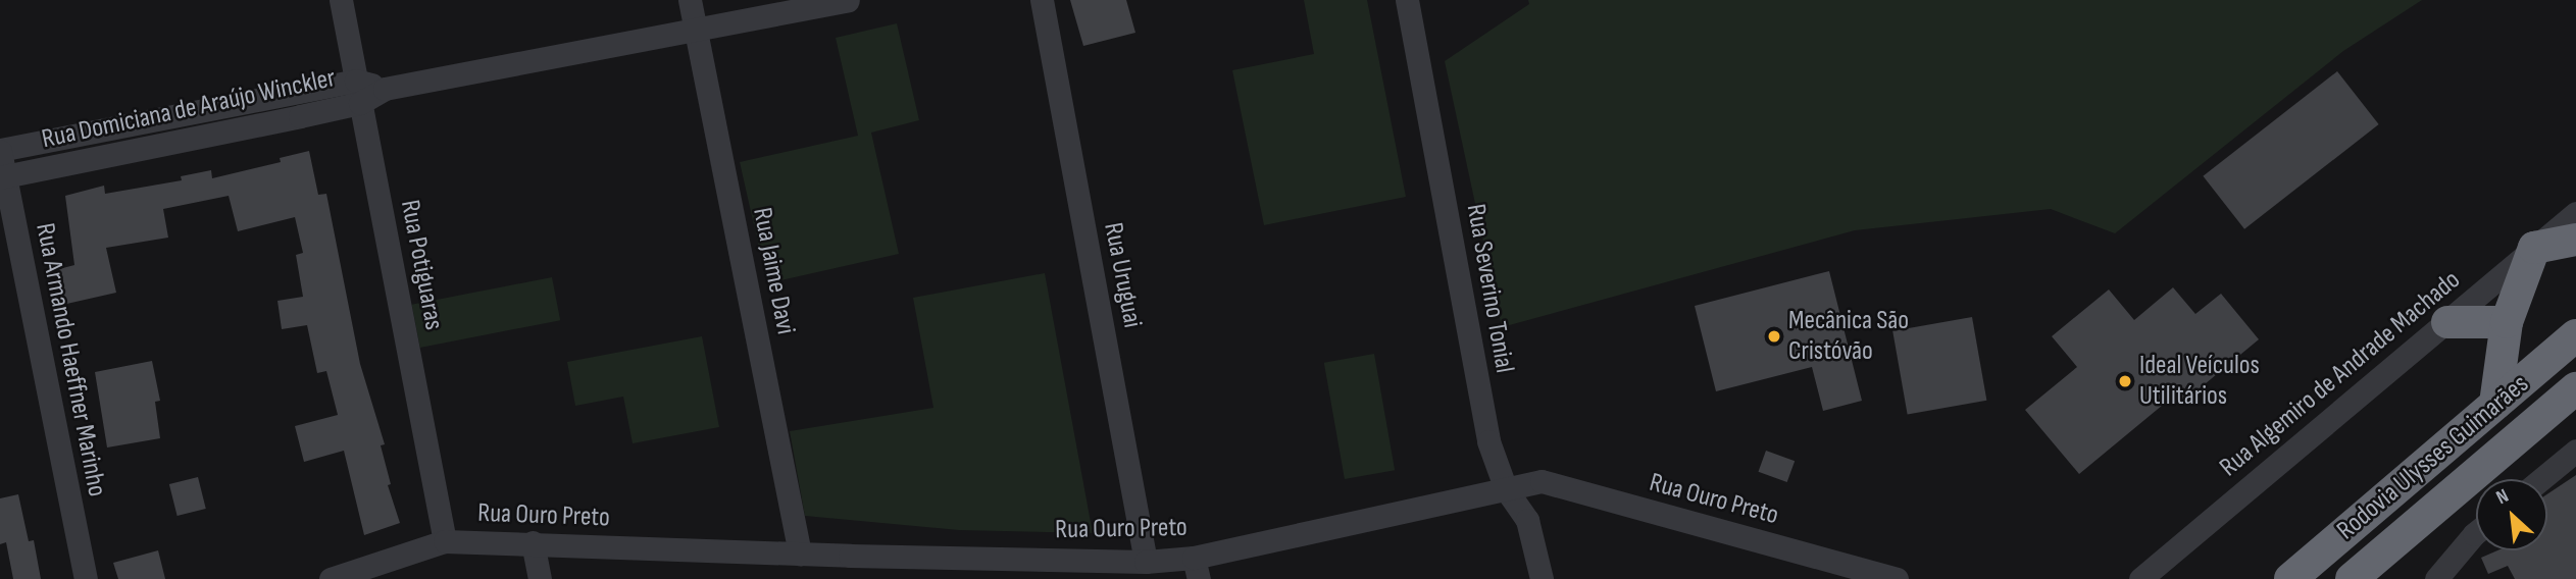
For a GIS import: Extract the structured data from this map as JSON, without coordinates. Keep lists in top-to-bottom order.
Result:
{
  "streets": {
    "highway": ["Rodovia Ulysses Guimarães"],
    "street": [
      "Rua Domiciana de Araújo Winckler",
      "Rua Potiguaras",
      "Rua Jaime Davi",
      "Rua Uruguai",
      "Rua Severino Tonial",
      "Rua Armando Haeffner Marinho",
      "Rua Algemiro de Andrade Machado",
      "Rua Ouro Preto"
    ]
  },
  "crossings": [
    ["Rua Domiciana de Araújo Winckler", "Rua Potiguaras"],
    ["Rua Domiciana de Araújo Winckler", "Rua Jaime Davi"],
    ["Rua Domiciana de Araújo Winckler", "Rua Armando Haeffner Marinho"],
    ["Rua Potiguaras", "Rua Ouro Preto"],
    ["Rua Jaime Davi", "Rua Ouro Preto"],
    ["Rua Uruguai", "Rua Ouro Preto"],
    ["Rua Severino Tonial", "Rua Ouro Preto"]
  ],
  "places": ["Mecânica São Cristóvão", "Ideal Veículos Utilitários"],
  "north": "top left"
}
